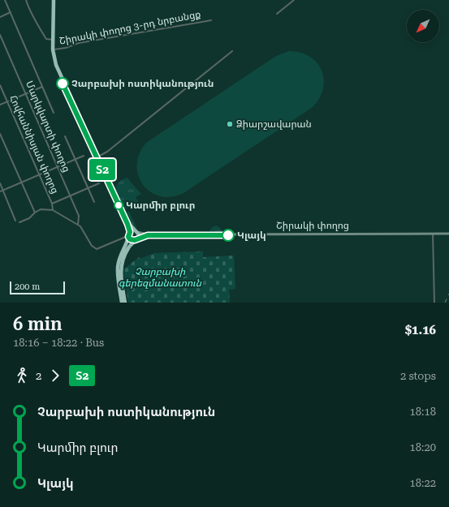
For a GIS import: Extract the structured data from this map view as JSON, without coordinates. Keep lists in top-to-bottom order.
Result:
{
  "streets": {
    "main road": ["Շիրակի փողոց"],
    "street": ["Շիրակի փողոց 3-րդ նրբանցք", "Մարկվարտի փողոց", "Հովհաննիսյան փողոց"]
  },
  "parks": ["Չարբախի գերեզմանատուն"],
  "places": [
    "Չարբախի ոստիկանություն",
    "Ձիարշավարան",
    "Կարմիր բլուր",
    "Կլայկ"
  ],
  "lines": ["bus line Տ2"],
  "scale_bar": "200 m",
  "north": "bottom left",
  "page": {
    "on_map": "Տ2",
    "scale": "200 m",
    "heading": ["6 min", "18:16 – 18:22 · Bus", "$1.16"],
    "legs": ["2", "Տ2", "2 stops"],
    "list": [
      {
        "name": "Չարբախի ոստիկանություն",
        "value": "18:18"
      },
      {
        "name": "Կարմիր բլուր",
        "value": "18:20"
      },
      {
        "name": "Կլայկ",
        "value": "18:22"
      }
    ]
  }
}
